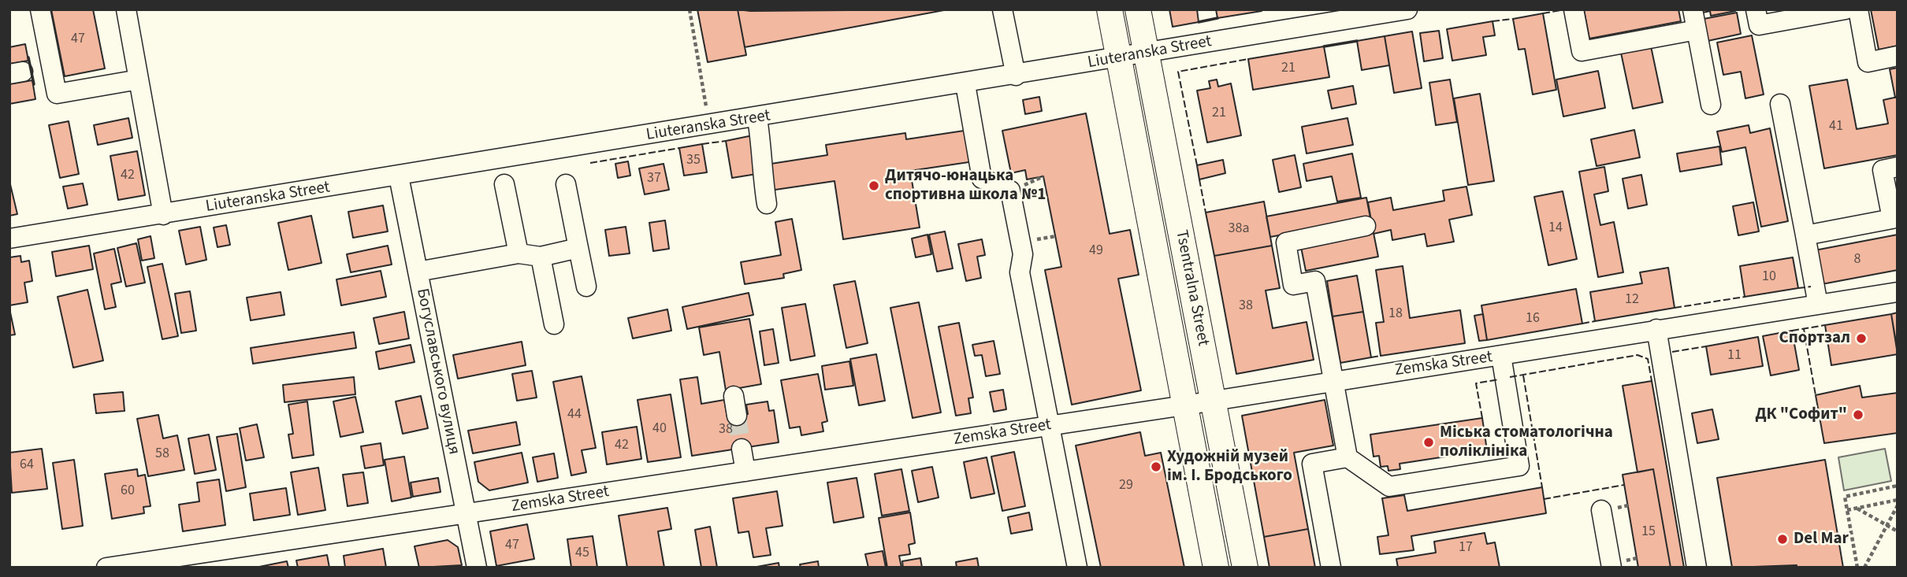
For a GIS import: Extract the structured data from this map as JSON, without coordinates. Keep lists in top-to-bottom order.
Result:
{
  "streets": {
    "main road": ["Tsentralna Street"],
    "street": ["Liuteranska Street", "Zemska Street", "Богуславського вулиця"]
  },
  "crossings": [
    ["Liuteranska Street", "Tsentralna Street"],
    ["Liuteranska Street", "Богуславського вулиця"],
    ["Tsentralna Street", "Zemska Street"],
    ["Zemska Street", "Богуславського вулиця"]
  ],
  "places": [
    "Дитячо-юнацька спортивна школа №1",
    "Спортзал",
    "ДК \"Софит\"",
    "Міська стоматологічна поліклініка",
    "Художній музей ім. І. Бродського",
    "Del Mar"
  ],
  "house_numbers": [
    "47",
    "21",
    "21",
    "41",
    "35",
    "42",
    "37",
    "14",
    "38а",
    "49",
    "8",
    "10",
    "12",
    "38",
    "18",
    "16",
    "11",
    "44",
    "40",
    "38",
    "42",
    "58",
    "64",
    "29",
    "60",
    "15",
    "47",
    "17",
    "45"
  ]
}
